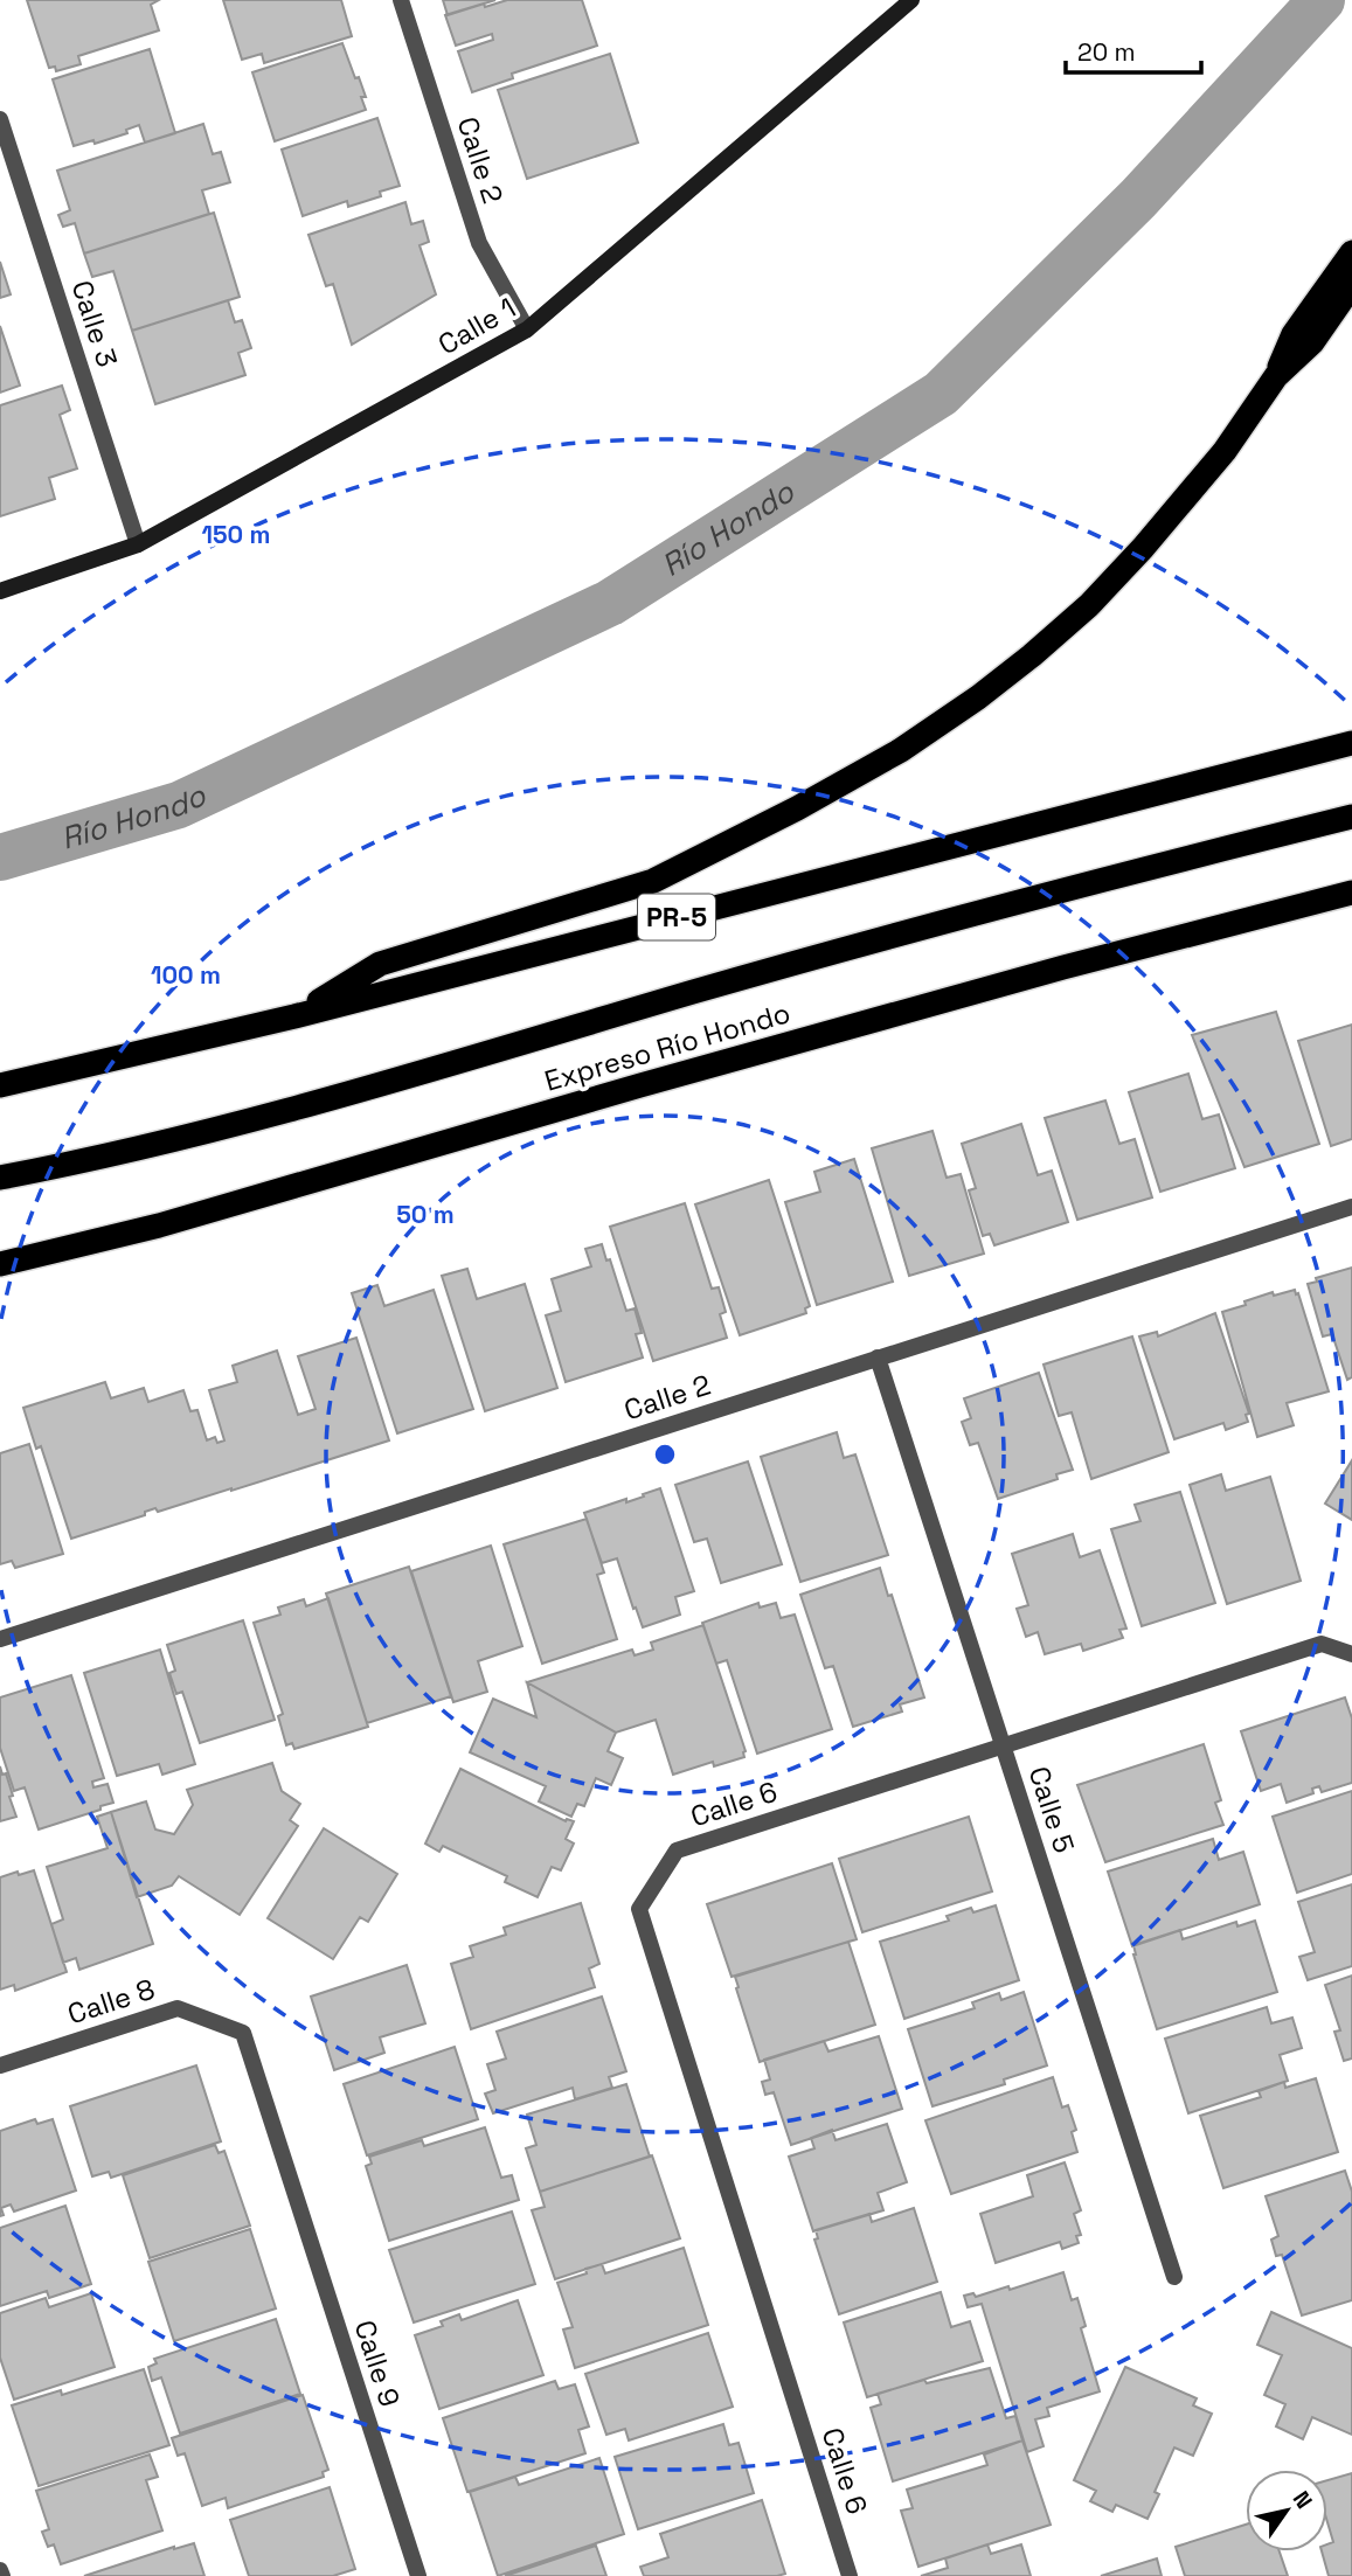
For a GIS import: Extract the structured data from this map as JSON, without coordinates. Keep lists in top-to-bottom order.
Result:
{
  "streets": {
    "highway": ["PR-5", "Expreso Río Hondo"],
    "street": [
      "Calle 2",
      "Calle 3",
      "Calle 1",
      "Calle 6",
      "Calle 5",
      "Calle 8",
      "Calle 9"
    ]
  },
  "crossings": [
    ["Calle 2", "Calle 1"],
    ["Calle 2", "Calle 5"],
    ["Calle 3", "Calle 1"],
    ["Calle 6", "Calle 5"],
    ["Calle 8", "Calle 9"]
  ],
  "water": ["Río Hondo"],
  "scale_bar": "20 m",
  "north": "top right",
  "rings": ["150 m", "100 m", "50 m"]
}
